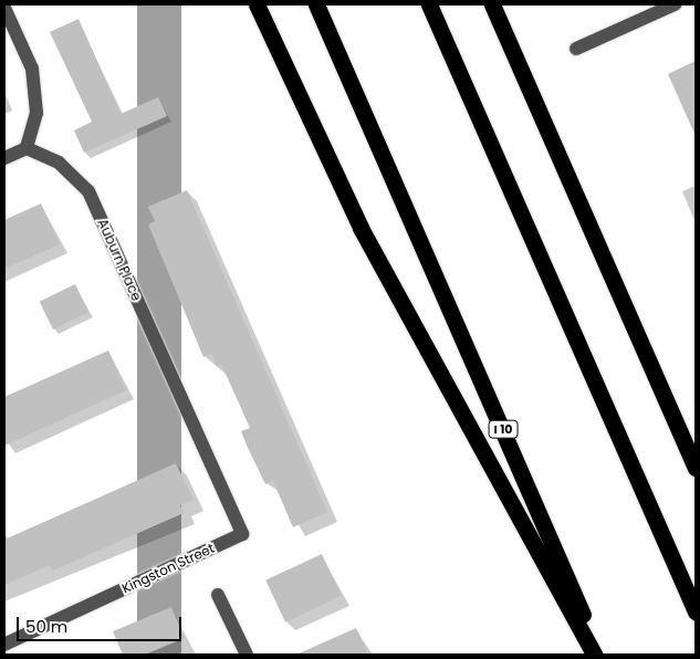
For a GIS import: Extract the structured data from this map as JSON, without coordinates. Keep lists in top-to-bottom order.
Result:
{
  "streets": {
    "highway": ["I 10"],
    "street": ["Auburn Place", "Kingston Street"]
  },
  "crossings": [
    ["Auburn Place", "Kingston Street"]
  ],
  "scale_bar": "50 m"
}
